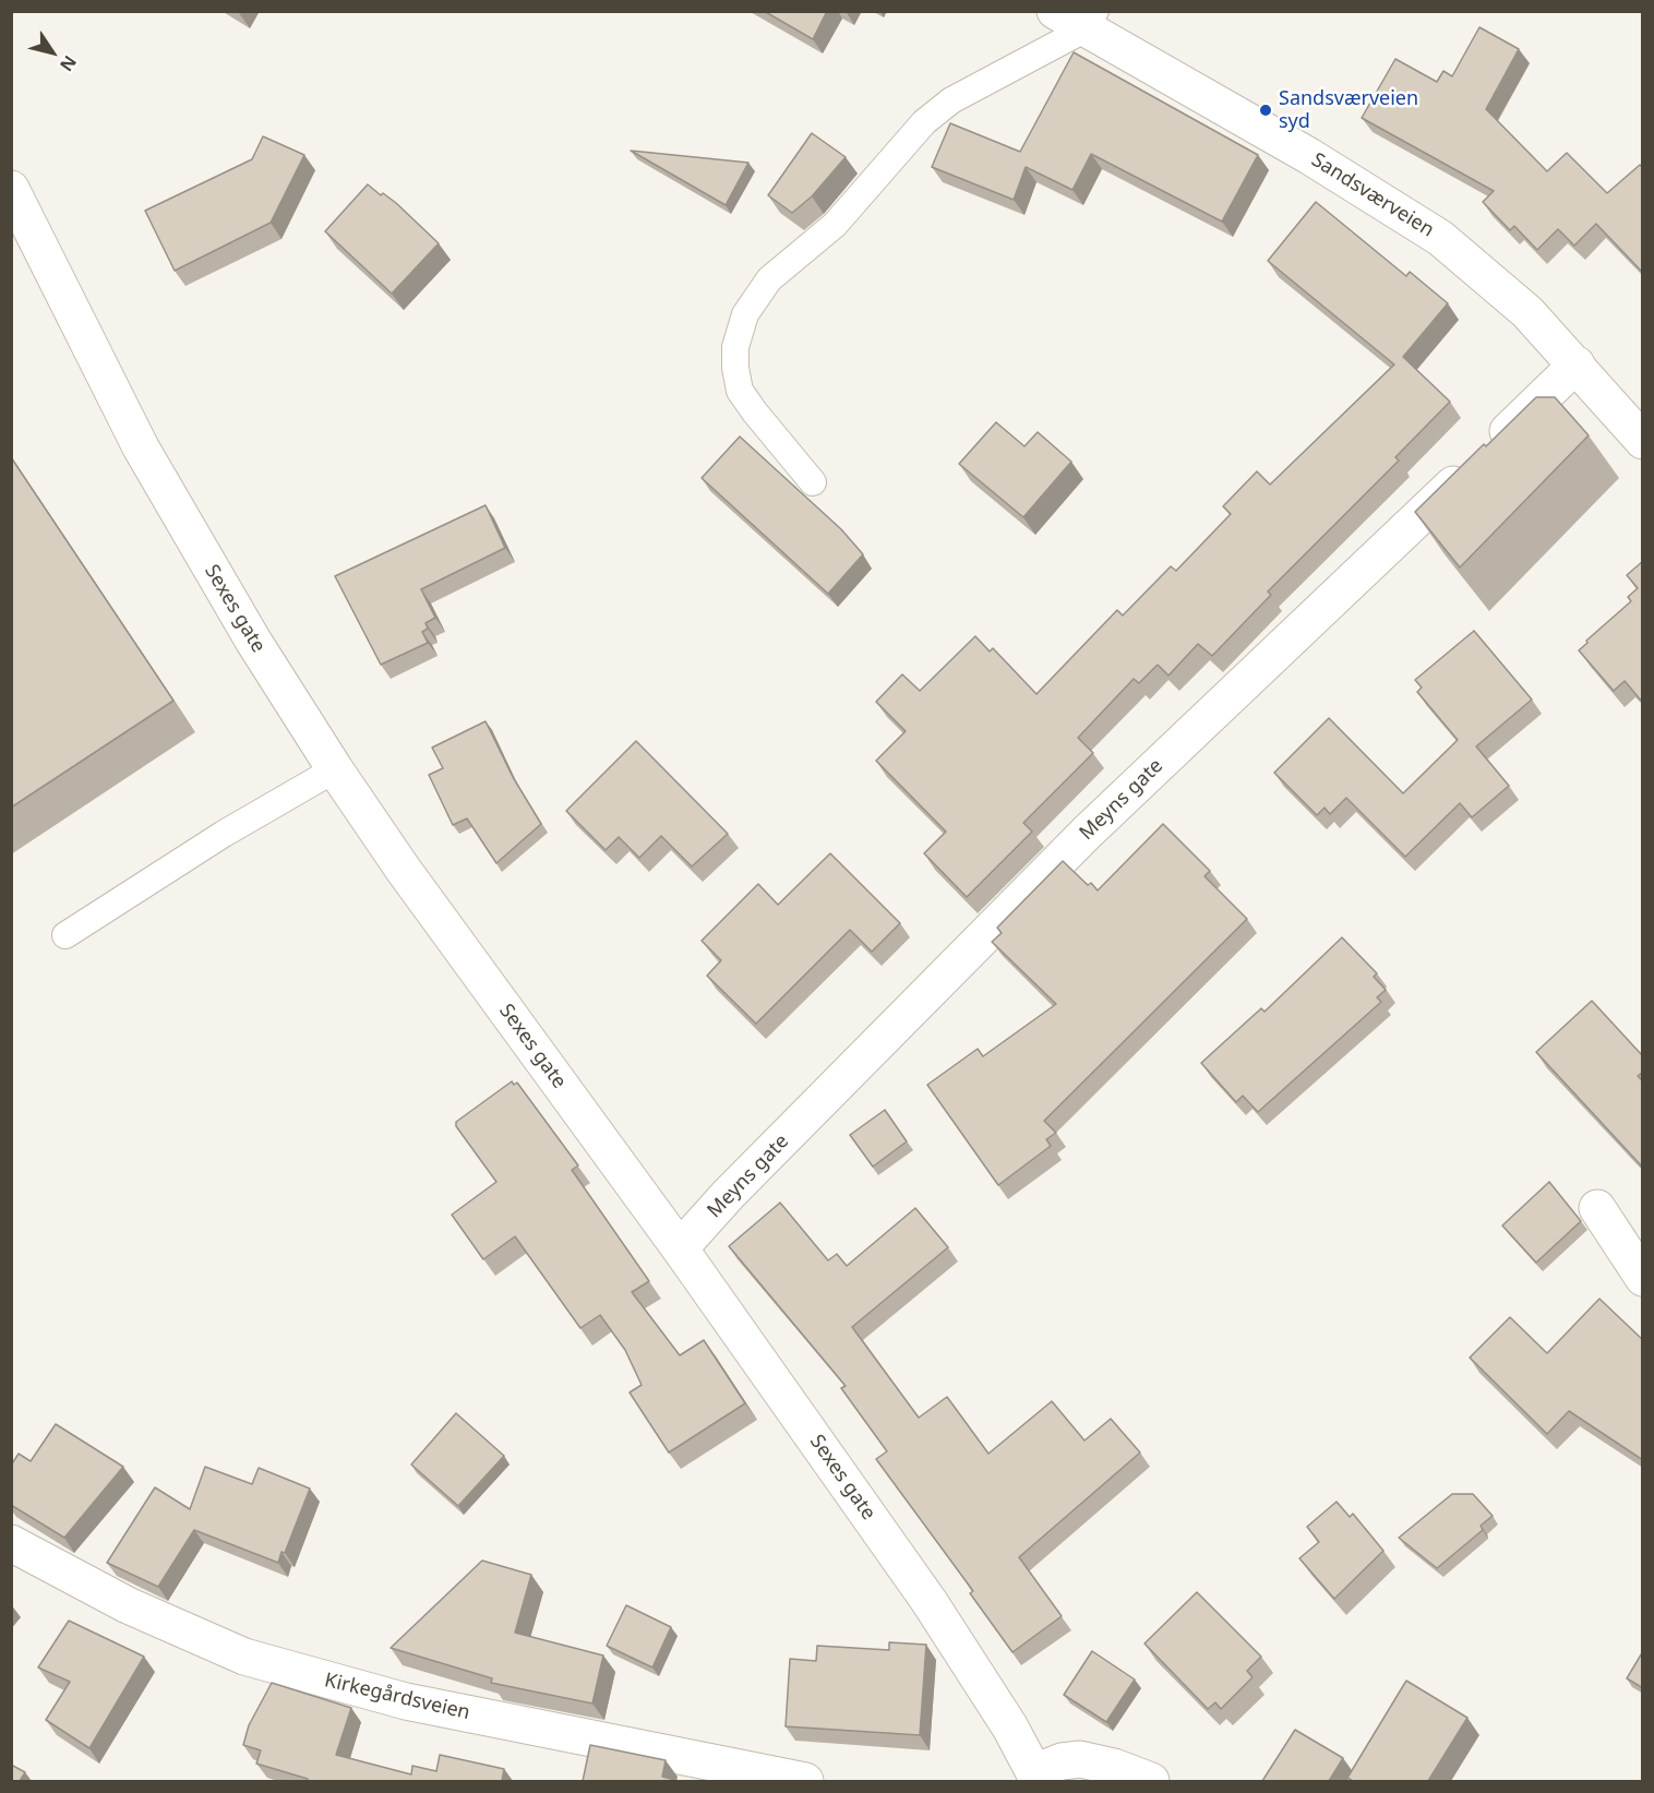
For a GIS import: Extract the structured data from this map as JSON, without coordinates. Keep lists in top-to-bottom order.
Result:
{
  "streets": {
    "street": [
      "Sandsværveien",
      "Sexes gate",
      "Meyns gate",
      "Kirkegårdsveien"
    ]
  },
  "crossings": [
    ["Sandsværveien", "Meyns gate"],
    ["Sexes gate", "Meyns gate"]
  ],
  "places": ["Sandsværveien syd"],
  "north": "bottom right"
}
